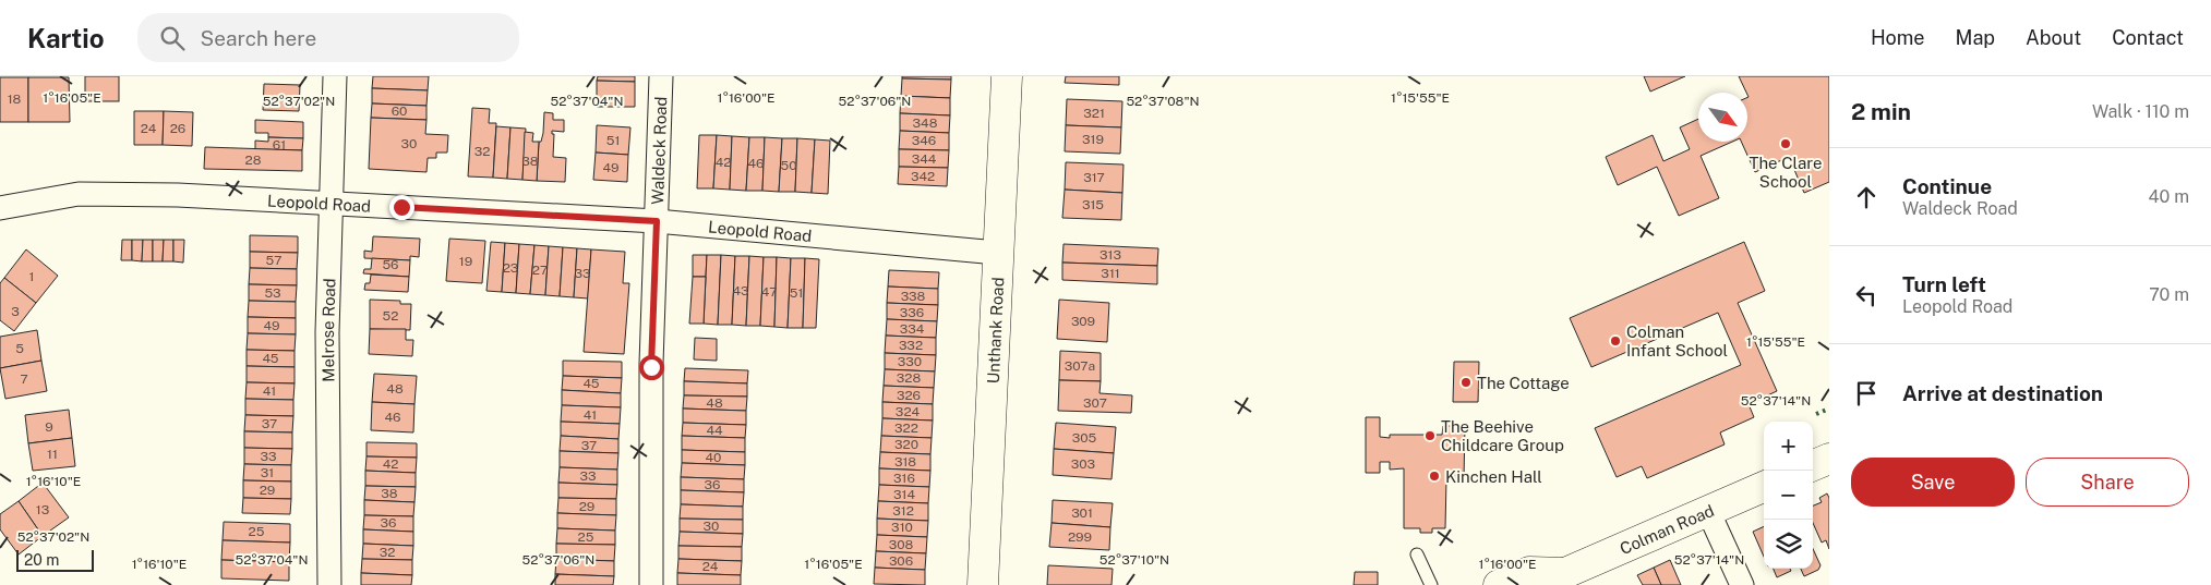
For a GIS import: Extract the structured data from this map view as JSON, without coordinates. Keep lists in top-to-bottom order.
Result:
{
  "streets": {
    "main road": ["Unthank Road", "Colman Road"],
    "street": ["Waldeck Road", "Leopold Road", "Melrose Road"]
  },
  "crossings": [
    ["Waldeck Road", "Leopold Road"],
    ["Leopold Road", "Melrose Road"],
    ["Leopold Road", "Unthank Road"]
  ],
  "places": [
    "The Clare School",
    "Colman Infant School",
    "The Cottage",
    "The Beehive Childcare Group",
    "Kinchen Hall"
  ],
  "house_numbers": [
    "18",
    "60",
    "321",
    "348",
    "24",
    "26",
    "319",
    "51",
    "346",
    "30",
    "61",
    "32",
    "344",
    "28",
    "38",
    "42",
    "46",
    "50",
    "49",
    "342",
    "317",
    "315",
    "313",
    "57",
    "19",
    "56",
    "23",
    "27",
    "33",
    "311",
    "1",
    "43",
    "47",
    "53",
    "51",
    "338",
    "3",
    "336",
    "52",
    "309",
    "49",
    "334",
    "332",
    "5",
    "45",
    "330",
    "307a",
    "328",
    "7",
    "45",
    "48",
    "41",
    "326",
    "48",
    "307",
    "324",
    "41",
    "46",
    "37",
    "9",
    "322",
    "44",
    "305",
    "320",
    "37",
    "11",
    "33",
    "40",
    "318",
    "42",
    "303",
    "31",
    "33",
    "316",
    "36",
    "29",
    "38",
    "314",
    "29",
    "13",
    "312",
    "301",
    "36",
    "30",
    "310",
    "25",
    "25",
    "299",
    "308",
    "32",
    "306",
    "24"
  ],
  "scale_bar": "20 m",
  "north": "bottom right",
  "page": {
    "header": "Kartio",
    "search": "Search here",
    "nav": [
      "Home",
      "Map",
      "About",
      "Contact"
    ],
    "heading": ["2 min", "Walk · 110 m"],
    "list": [
      ["Continue", "Waldeck Road", "40 m"],
      ["Turn left", "Leopold Road", "70 m"],
      "Arrive at destination"
    ],
    "map_buttons": ["+", "−"],
    "buttons": ["Save", "Share"],
    "scale": "20 m"
  },
  "coordinates": [
    "1°16'05\"E",
    "1°16'00\"E",
    "1°15'55\"E",
    "52°37'08\"N",
    "52°37'02\"N",
    "52°37'04\"N",
    "52°37'06\"N",
    "52°37'14\"N",
    "1°16'10\"E",
    "52°37'10\"N"
  ]
}
